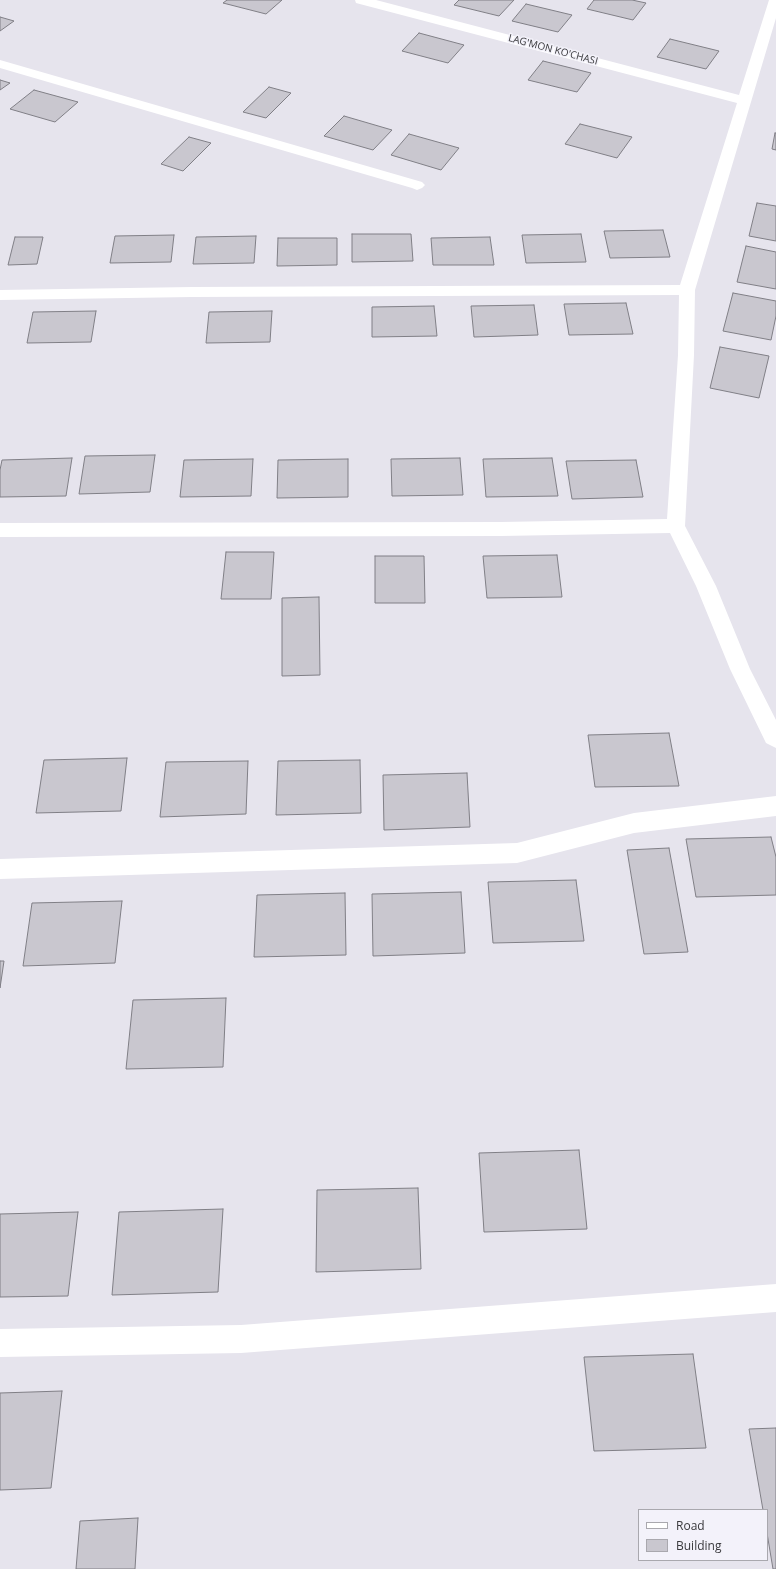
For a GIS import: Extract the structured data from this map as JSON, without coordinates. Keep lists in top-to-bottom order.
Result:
{
  "streets": {
    "street": ["LAG'MON KO'CHASI"]
  },
  "legend": ["Road", "Building"]
}
